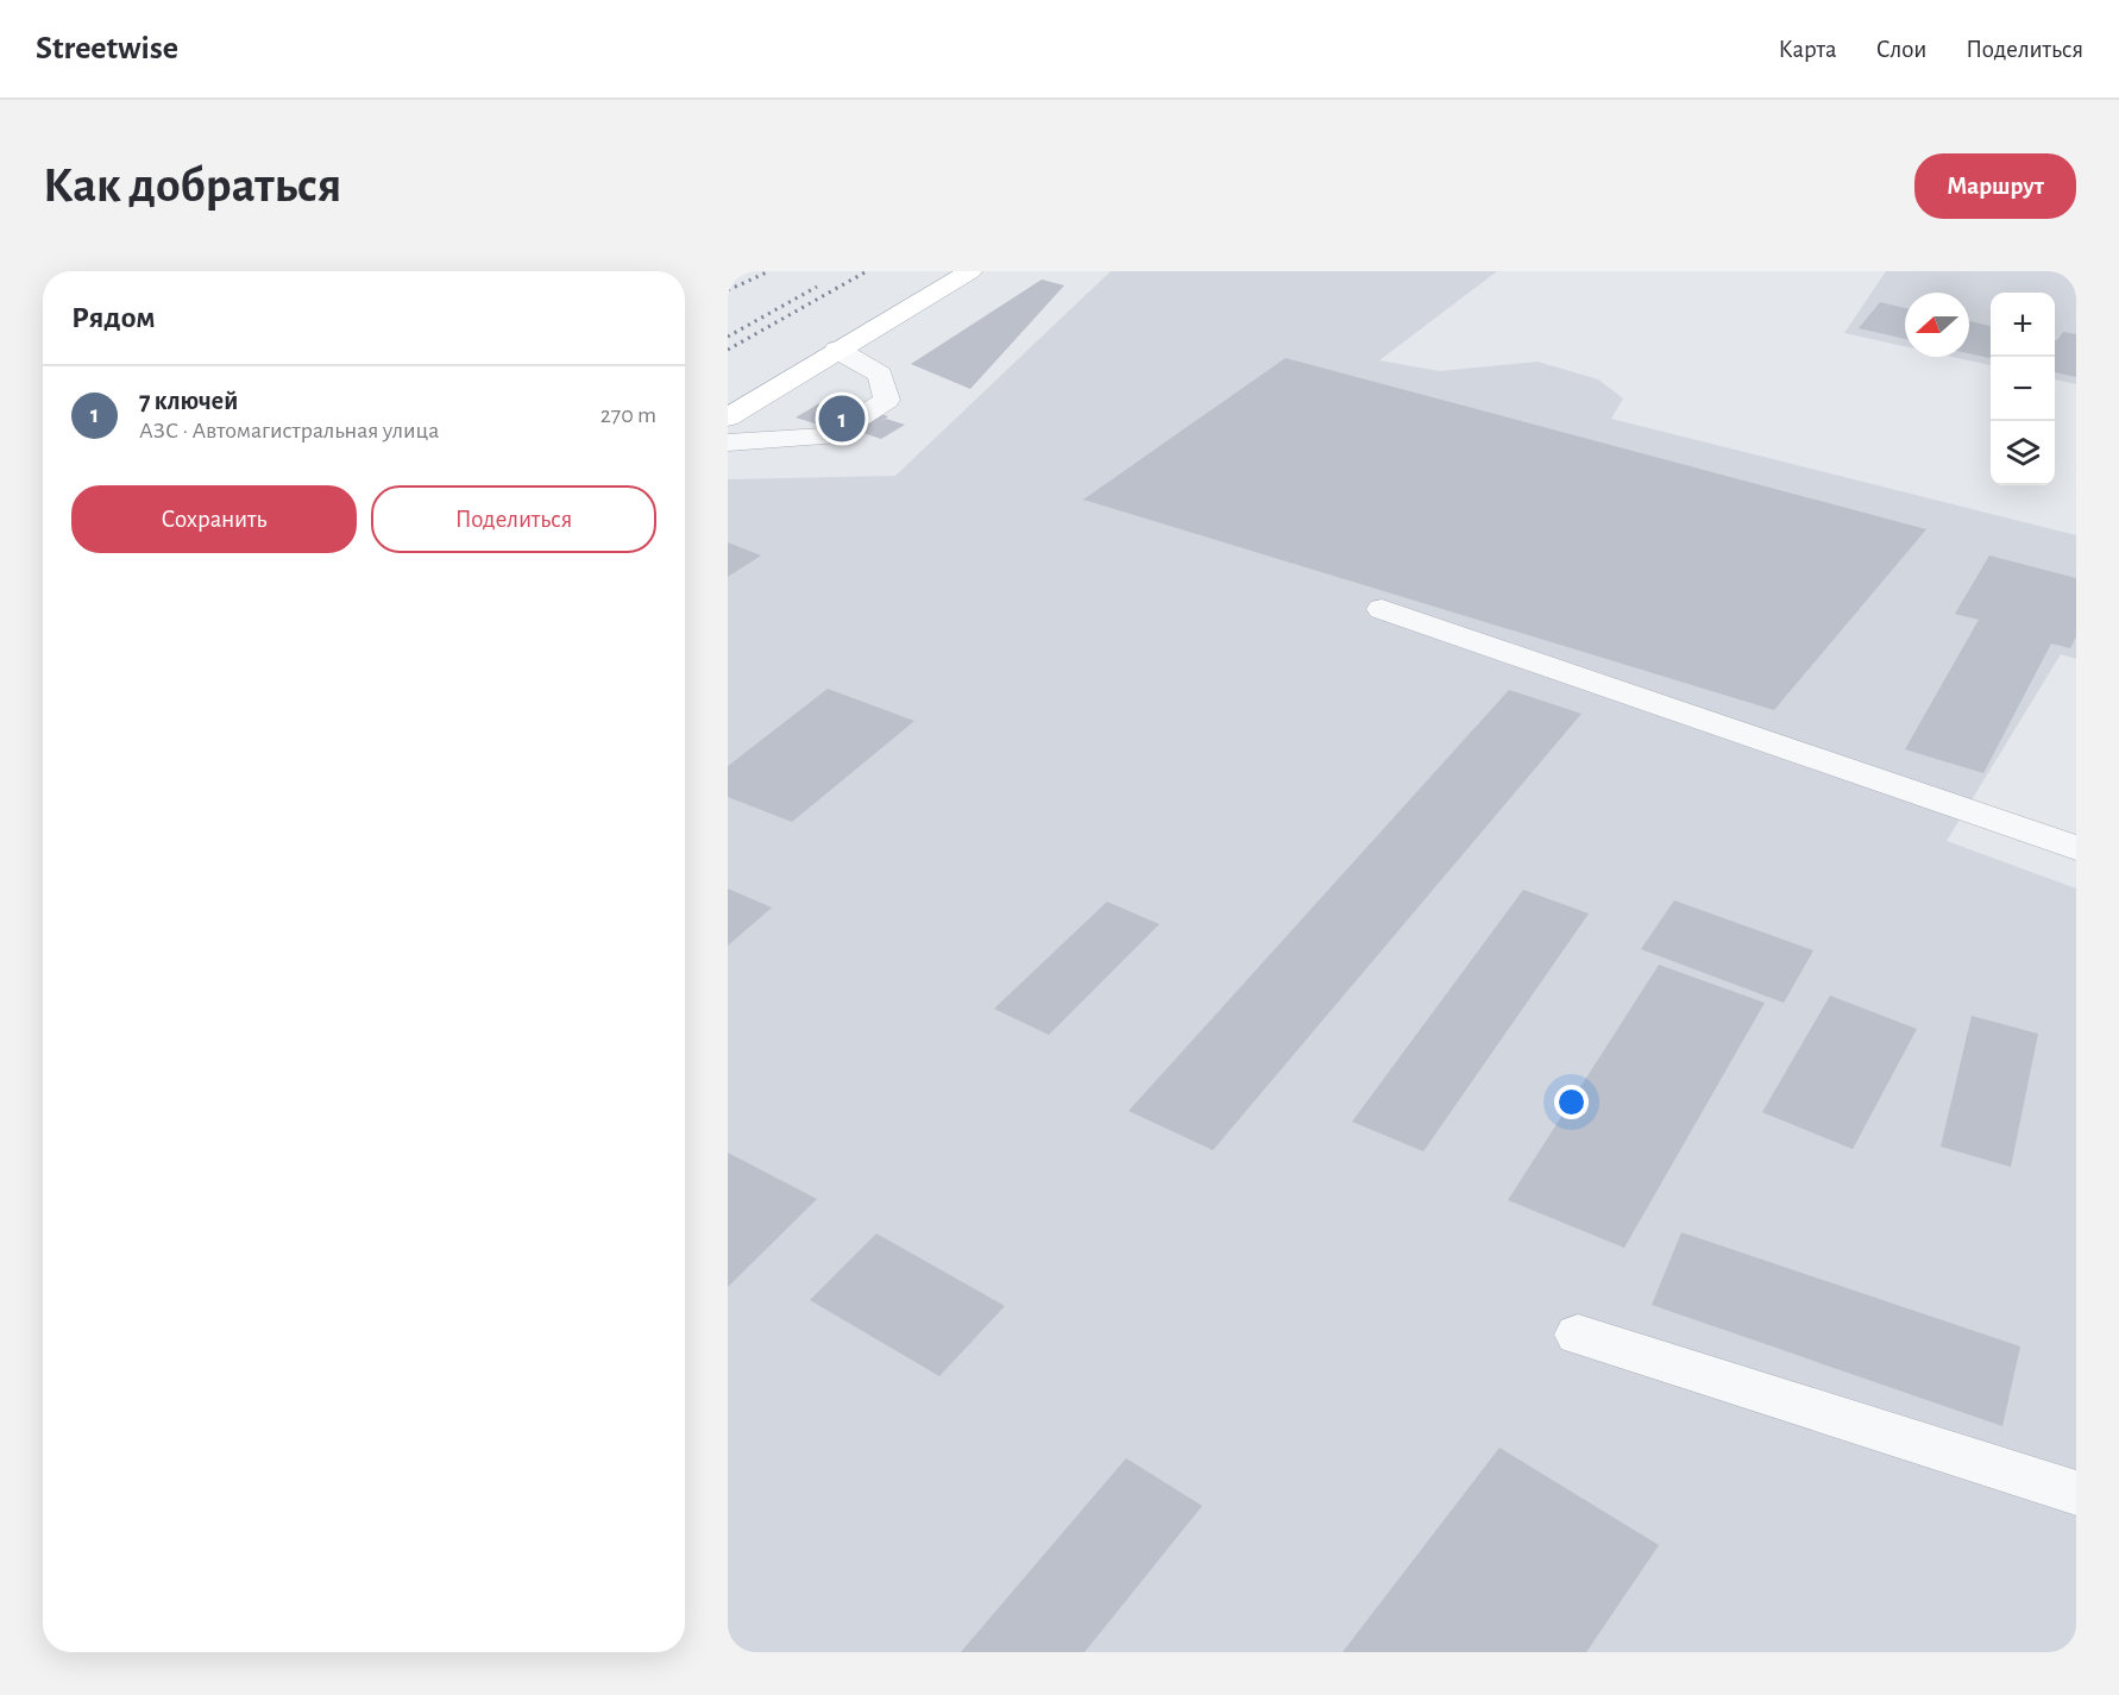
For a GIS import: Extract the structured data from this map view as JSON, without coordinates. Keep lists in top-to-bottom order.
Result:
{
  "north": "left",
  "page": {
    "header": "Streetwise",
    "nav": ["Карта", "Слои", "Поделиться"],
    "buttons": [
      "Маршрут",
      ["Сохранить", "Поделиться"]
    ],
    "title": "Как добраться",
    "heading": "Рядом",
    "map_buttons": ["+", "−"],
    "list": [
      {
        "mark": "1",
        "name": "7 ключей",
        "note": "АЗС · Автомагистральная улица",
        "value": "270 m"
      }
    ],
    "pins": "1"
  }
}
